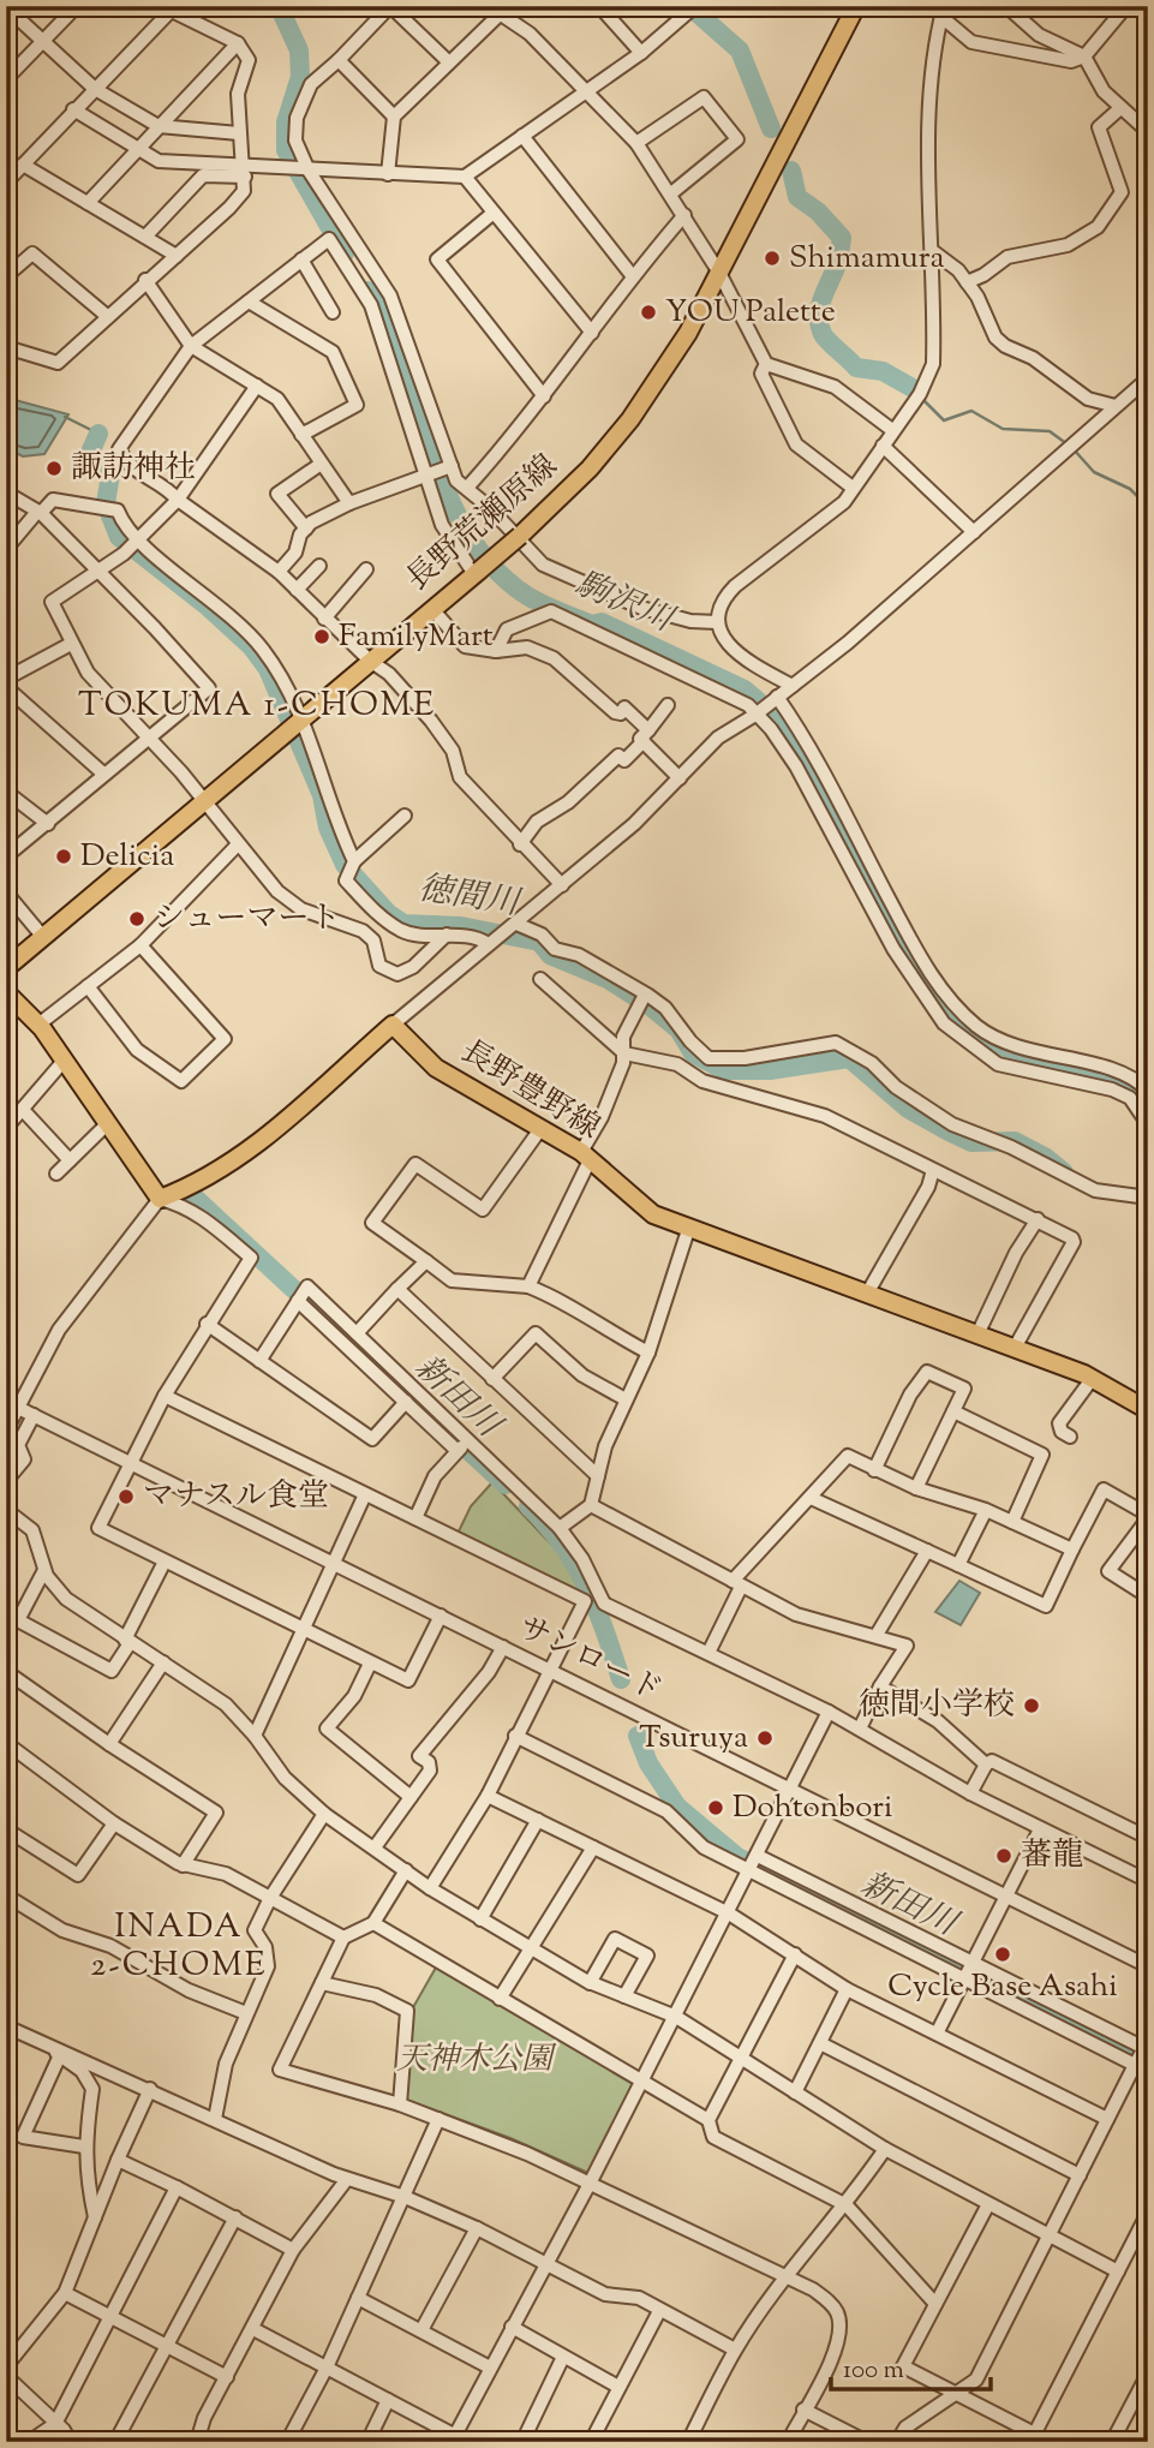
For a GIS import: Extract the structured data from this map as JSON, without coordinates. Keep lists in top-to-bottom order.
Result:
{
  "streets": {
    "main road": ["長野荒瀬原線", "長野豊野線"],
    "street": ["サンロード"]
  },
  "districts": ["TOKUMA 1-CHOME", "INADA 2-CHOME"],
  "water": ["駒沢川", "徳間川", "新田川"],
  "parks": ["天神木公園"],
  "places": [
    "Shimamura",
    "YOU Palette",
    "諏訪神社",
    "FamilyMart",
    "Delicia",
    "シューマート",
    "マナスル食堂",
    "徳間小学校",
    "Tsuruya",
    "Dohtonbori",
    "蕃龍",
    "Cycle Base Asahi"
  ],
  "scale_bar": "100 m"
}
